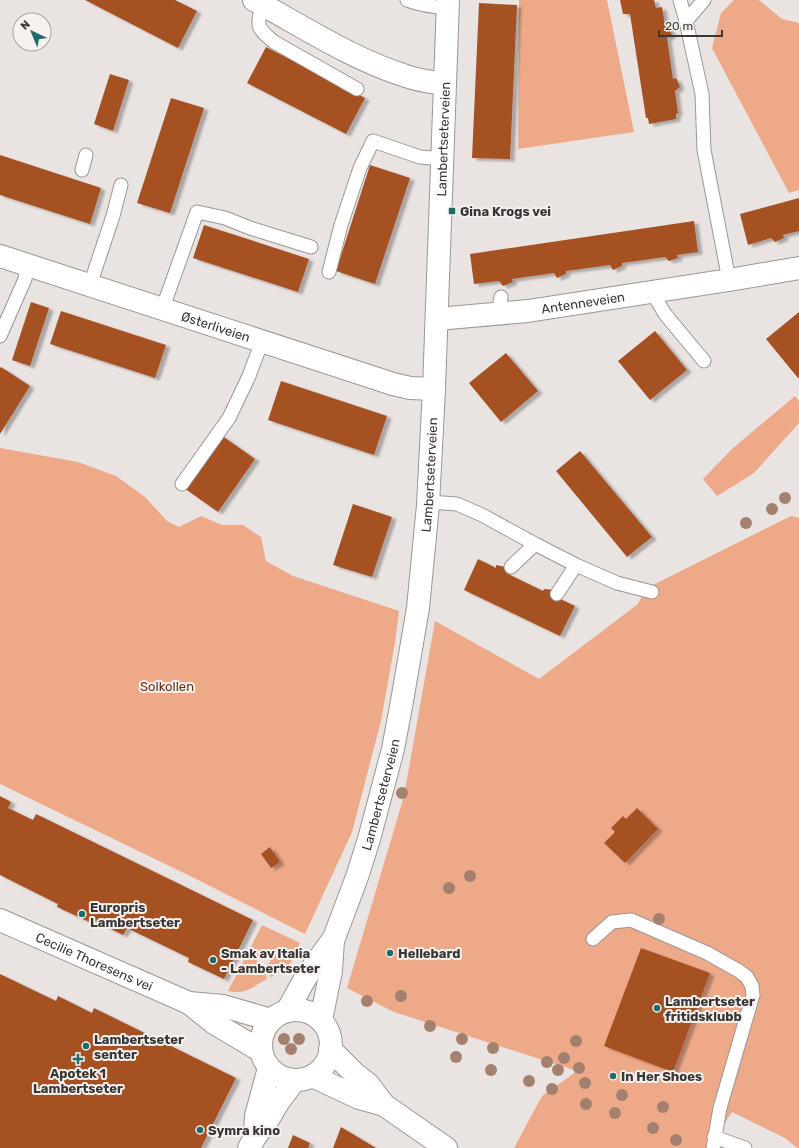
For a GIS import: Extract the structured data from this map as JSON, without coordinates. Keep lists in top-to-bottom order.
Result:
{
  "streets": {
    "street": [
      "Lambertseterveien",
      "Antenneveien",
      "Østerliveien",
      "Cecilie Thoresens vei"
    ]
  },
  "crossings": [
    ["Lambertseterveien", "Antenneveien"],
    ["Lambertseterveien", "Østerliveien"],
    ["Lambertseterveien", "Cecilie Thoresens vei"]
  ],
  "parks": ["Solkollen"],
  "places": {
    "transit": ["Gina Krogs vei"],
    "other": [
      "Europris Lambertseter",
      "Hellebard",
      "Smak av Italia - Lambertseter",
      "Lambertseter fritidsklubb",
      "Lambertseter senter",
      "In Her Shoes",
      "Symra kino"
    ],
    "health": ["Apotek 1 Lambertseter"]
  },
  "scale_bar": "20 m",
  "north": "top left"
}
